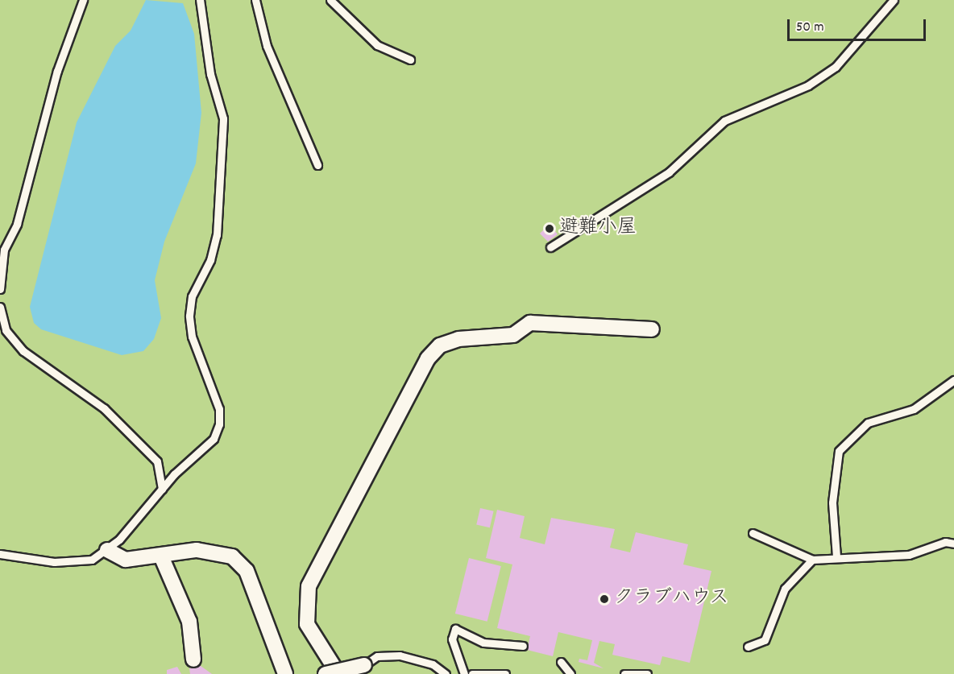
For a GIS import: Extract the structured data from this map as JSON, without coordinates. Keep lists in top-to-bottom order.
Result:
{
  "places": ["避難小屋", "クラブハウス"],
  "scale_bar": "50 m"
}
